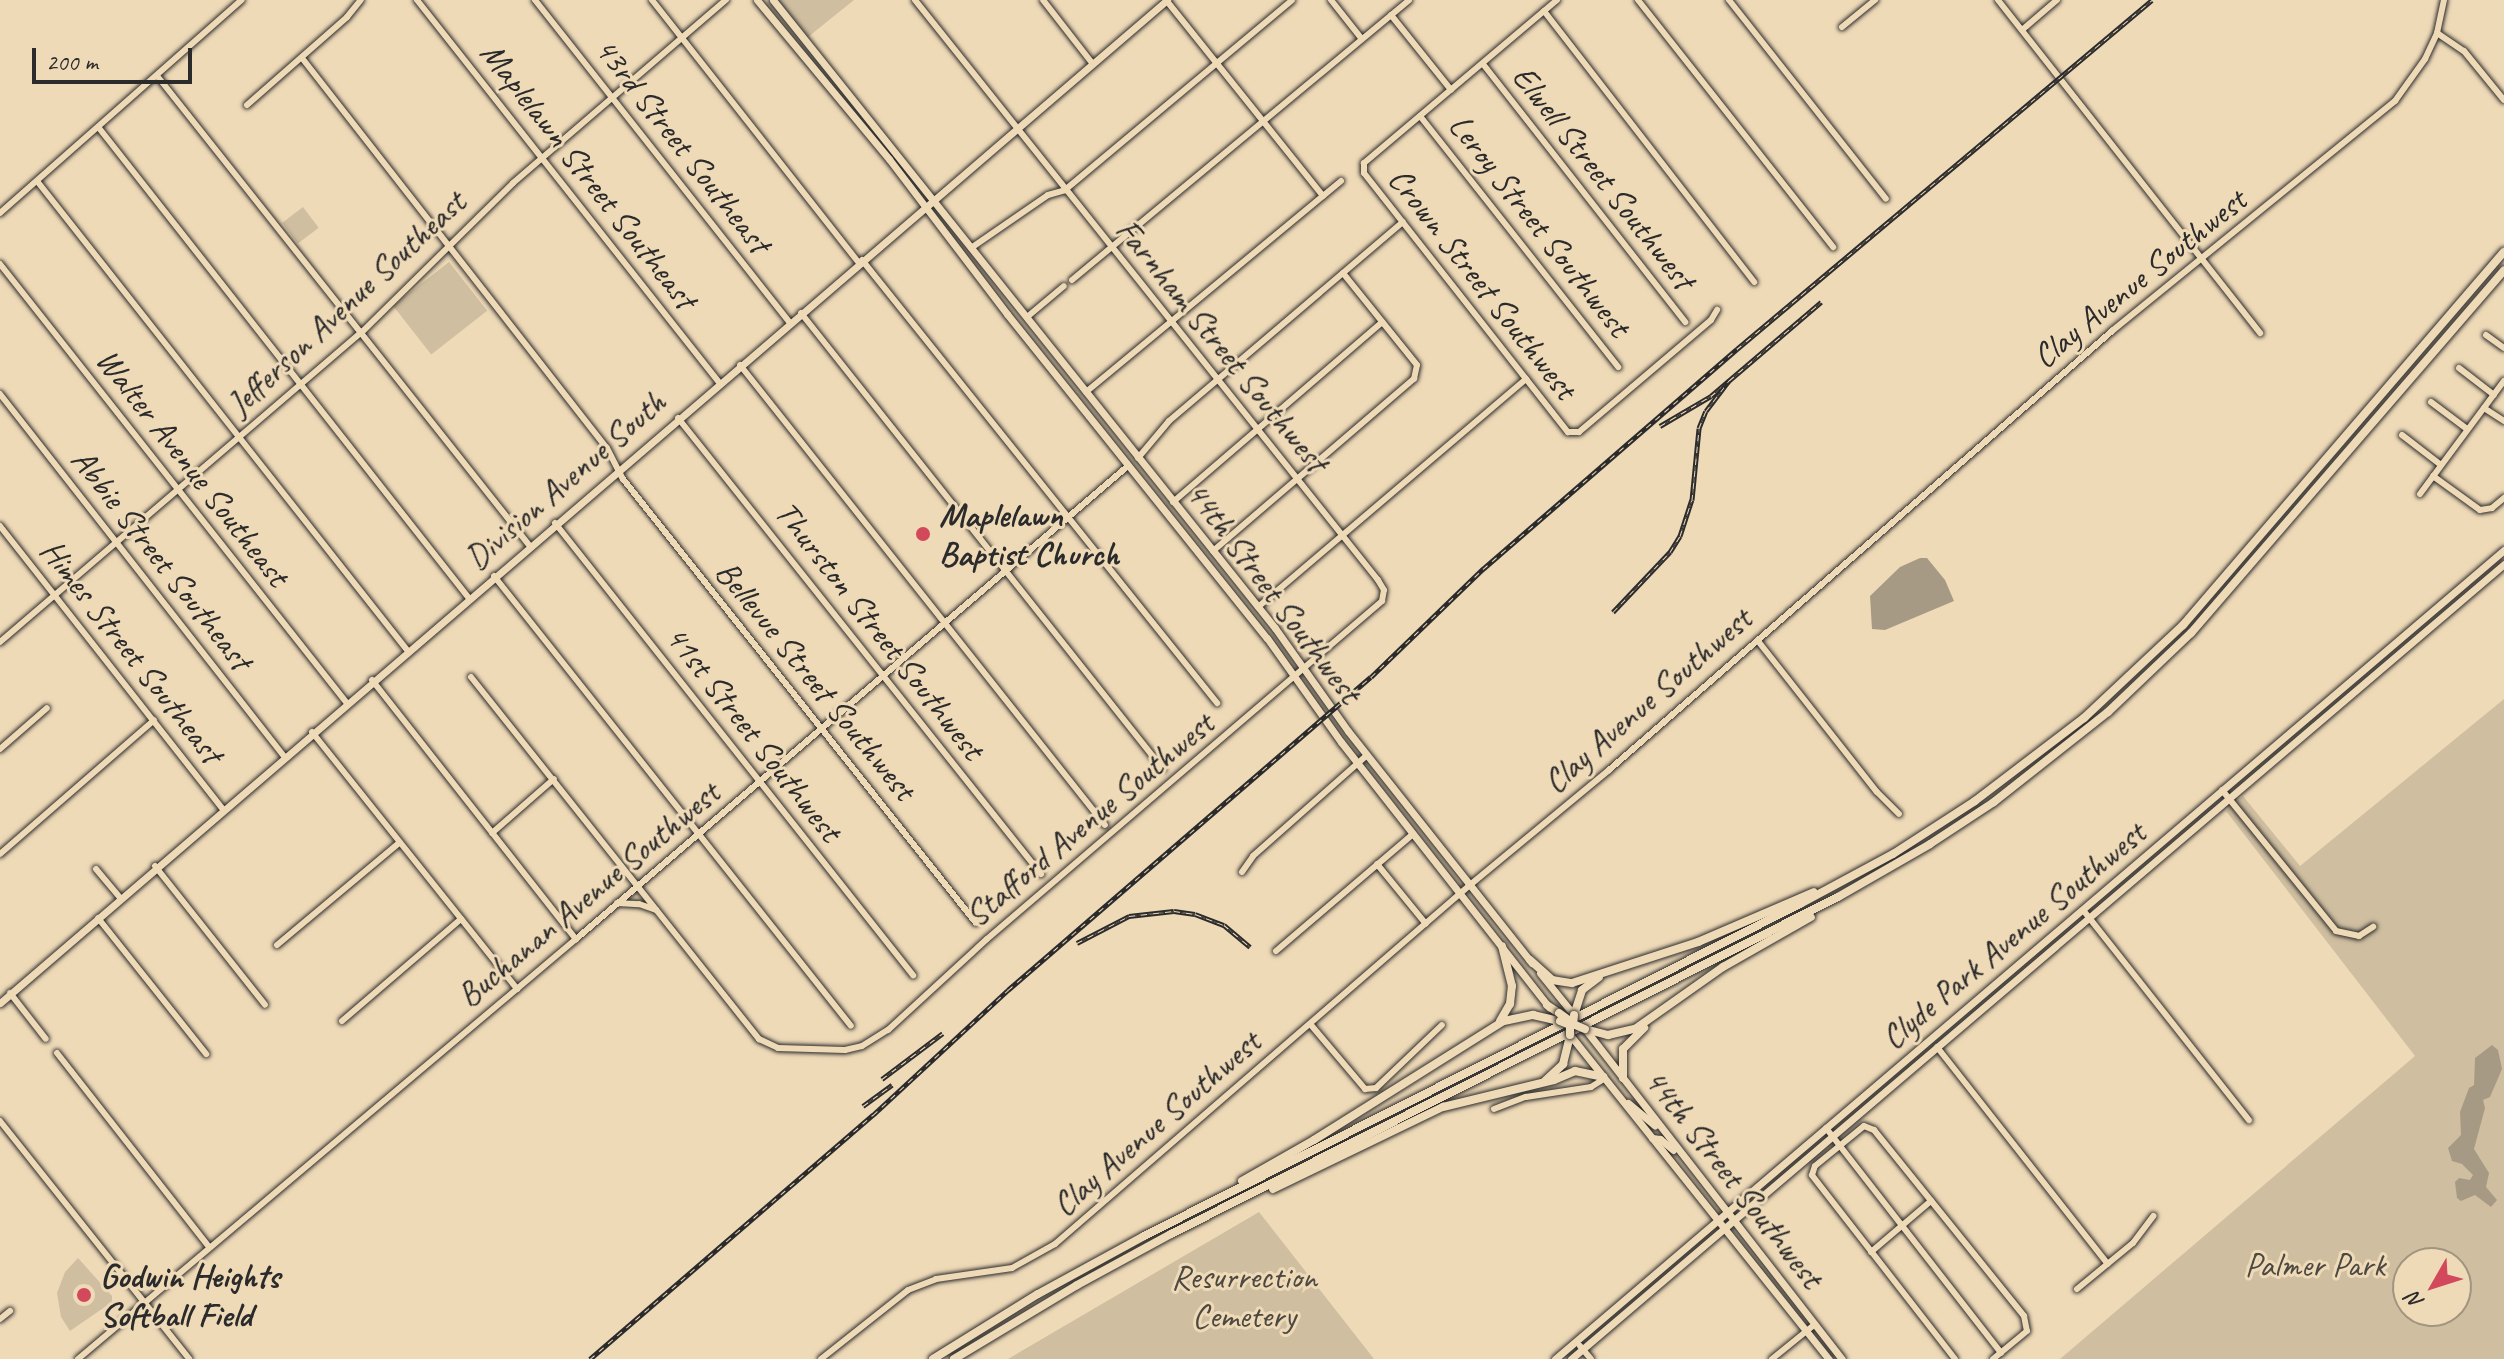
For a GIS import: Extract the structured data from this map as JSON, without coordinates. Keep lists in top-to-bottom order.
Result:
{
  "streets": {
    "main road": ["Division Avenue South", "44th Street Southwest", "Clyde Park Avenue Southwest"],
    "street": [
      "43rd Street Southeast",
      "Maplelawn Street Southeast",
      "Elwell Street Southwest",
      "Leroy Street Southwest",
      "Clay Avenue Southwest",
      "Crown Street Southwest",
      "Jefferson Avenue Southeast",
      "Farnham Street Southwest",
      "Walter Avenue Southeast",
      "Abbie Street Southeast",
      "Thurston Street Southwest",
      "Himes Street Southeast",
      "Bellevue Street Southwest",
      "41st Street Southwest",
      "Stafford Avenue Southwest",
      "Buchanan Avenue Southwest"
    ]
  },
  "crossings": [
    ["43rd Street Southeast", "Jefferson Avenue Southeast"],
    ["43rd Street Southeast", "Division Avenue South"],
    ["Maplelawn Street Southeast", "Jefferson Avenue Southeast"],
    ["Maplelawn Street Southeast", "Division Avenue South"],
    ["Leroy Street Southwest", "Crown Street Southwest"],
    ["Clay Avenue Southwest", "44th Street Southwest"],
    ["Jefferson Avenue Southeast", "Walter Avenue Southeast"],
    ["Jefferson Avenue Southeast", "Abbie Street Southeast"],
    ["Jefferson Avenue Southeast", "Himes Street Southeast"],
    ["Jefferson Avenue Southeast", "Bellevue Street Southwest"],
    ["Farnham Street Southwest", "Division Avenue South"],
    ["Farnham Street Southwest", "Stafford Avenue Southwest"],
    ["Walter Avenue Southeast", "Division Avenue South"],
    ["Division Avenue South", "Abbie Street Southeast"],
    ["Division Avenue South", "44th Street Southwest"],
    ["Division Avenue South", "Thurston Street Southwest"],
    ["Division Avenue South", "Himes Street Southeast"],
    ["Division Avenue South", "Bellevue Street Southwest"],
    ["Division Avenue South", "41st Street Southwest"],
    ["44th Street Southwest", "Stafford Avenue Southwest"],
    ["44th Street Southwest", "Buchanan Avenue Southwest"],
    ["44th Street Southwest", "Clyde Park Avenue Southwest"],
    ["Thurston Street Southwest", "Buchanan Avenue Southwest"],
    ["Bellevue Street Southwest", "Buchanan Avenue Southwest"],
    ["41st Street Southwest", "Buchanan Avenue Southwest"],
    ["Stafford Avenue Southwest", "Buchanan Avenue Southwest"]
  ],
  "parks": ["Palmer Park", "Resurrection Cemetery"],
  "places": ["Maplelawn Baptist Church", "Godwin Heights Softball Field"],
  "scale_bar": "200 m",
  "north": "bottom left"
}
